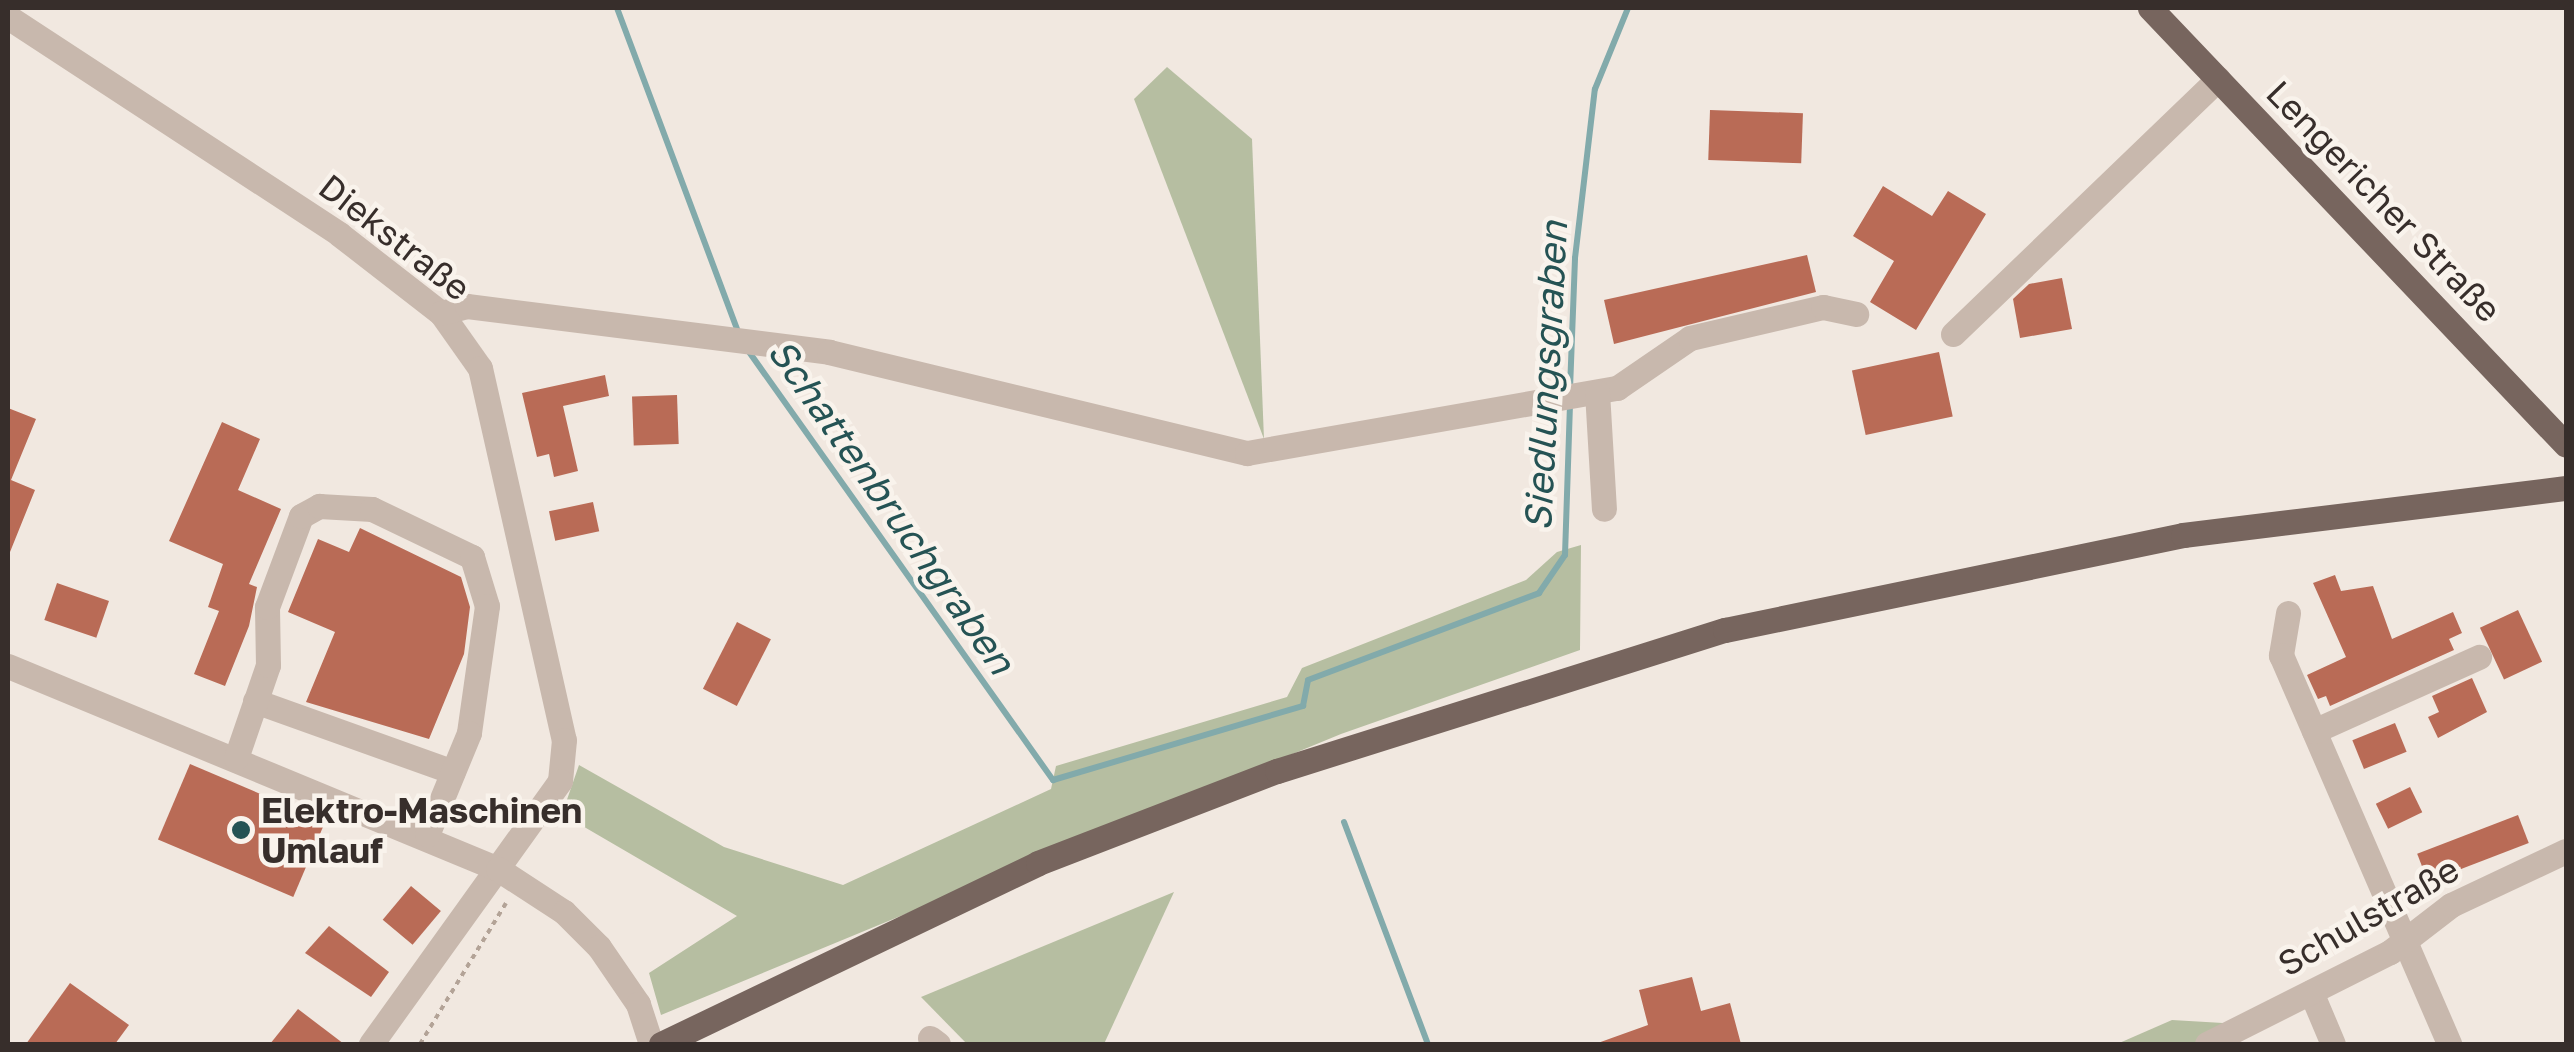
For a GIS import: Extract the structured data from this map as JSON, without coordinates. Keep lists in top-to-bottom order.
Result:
{
  "streets": {
    "main road": ["Lengericher Straße"],
    "street": ["Diekstraße", "Schulstraße"]
  },
  "water": ["Siedlungsgraben", "Schattenbruchgraben"],
  "places": ["Elektro-Maschinen Umlauf"]
}
